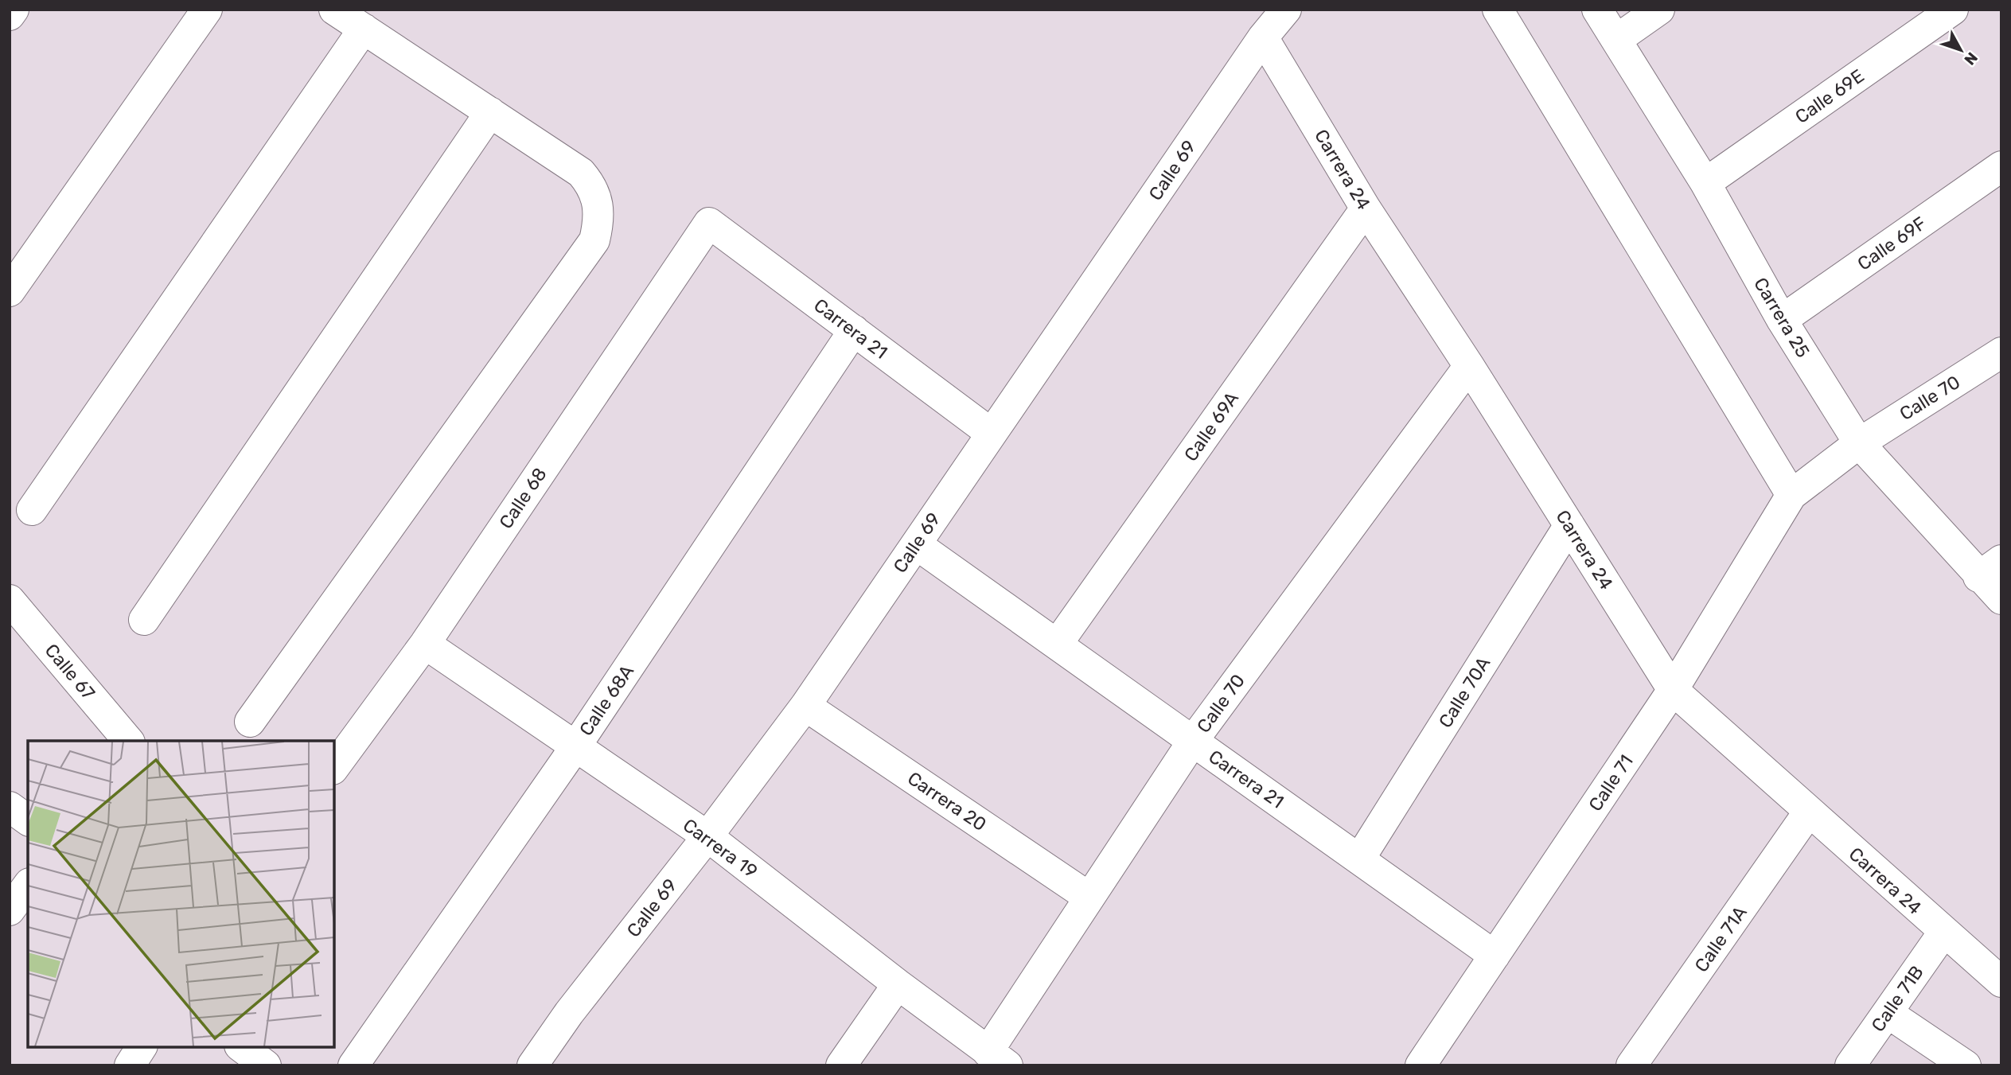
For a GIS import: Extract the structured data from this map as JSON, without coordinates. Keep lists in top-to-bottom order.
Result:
{
  "streets": {
    "street": [
      "Calle 69E",
      "Carrera 24",
      "Calle 69",
      "Calle 69F",
      "Carrera 25",
      "Carrera 21",
      "Calle 70",
      "Calle 69A",
      "Calle 68",
      "Calle 67",
      "Calle 70A",
      "Calle 68A",
      "Calle 71",
      "Carrera 20",
      "Carrera 19",
      "Calle 71A",
      "Calle 71B"
    ]
  },
  "crossings": [
    ["Calle 69E", "Carrera 25"],
    ["Carrera 24", "Calle 69"],
    ["Carrera 24", "Calle 70"],
    ["Carrera 24", "Calle 69A"],
    ["Carrera 24", "Calle 70A"],
    ["Carrera 24", "Calle 71"],
    ["Carrera 24", "Calle 71A"],
    ["Carrera 24", "Calle 71B"],
    ["Calle 69", "Carrera 21"],
    ["Calle 69", "Carrera 20"],
    ["Calle 69", "Carrera 19"],
    ["Calle 69F", "Carrera 25"],
    ["Carrera 25", "Calle 70"],
    ["Carrera 21", "Calle 70"],
    ["Carrera 21", "Calle 69A"],
    ["Carrera 21", "Calle 68"],
    ["Carrera 21", "Calle 70A"],
    ["Carrera 21", "Calle 68A"],
    ["Carrera 21", "Calle 71"],
    ["Calle 70", "Calle 71"],
    ["Calle 70", "Carrera 20"],
    ["Calle 70", "Carrera 19"],
    ["Calle 68", "Carrera 19"],
    ["Calle 68A", "Carrera 19"]
  ],
  "north": "bottom right"
}
